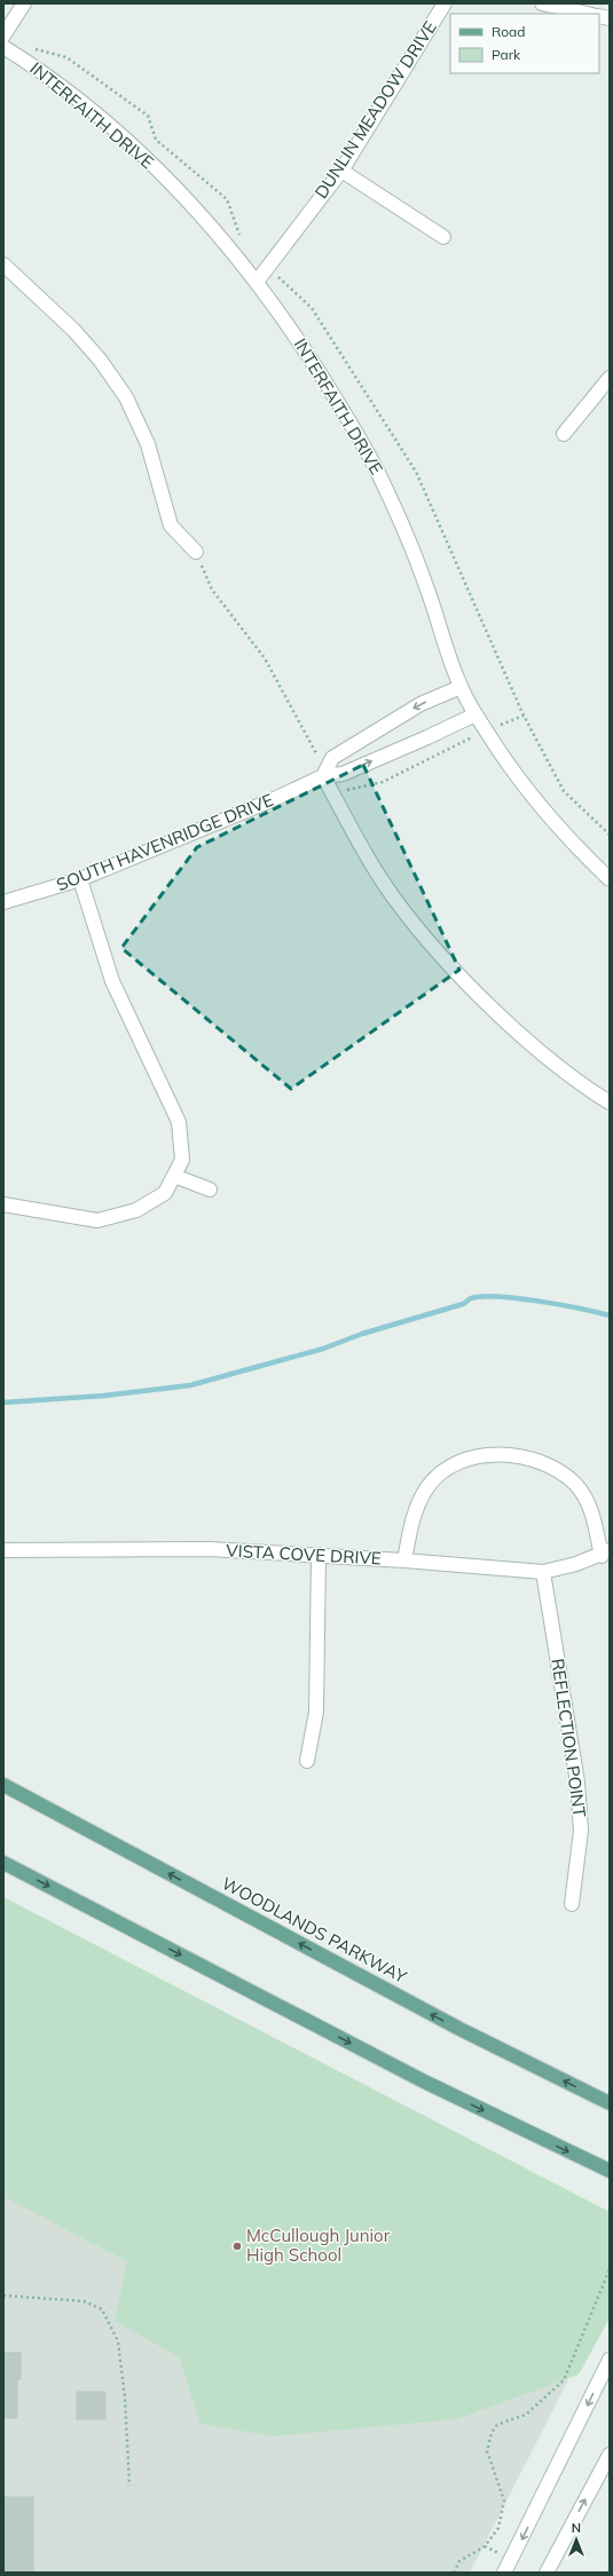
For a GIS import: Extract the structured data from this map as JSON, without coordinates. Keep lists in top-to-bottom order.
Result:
{
  "streets": {
    "main road": ["WOODLANDS PARKWAY"],
    "street": [
      "DUNLIN MEADOW DRIVE",
      "INTERFAITH DRIVE",
      "SOUTH HAVENRIDGE DRIVE",
      "VISTA COVE DRIVE",
      "REFLECTION POINT"
    ]
  },
  "crossings": [
    ["DUNLIN MEADOW DRIVE", "INTERFAITH DRIVE"],
    ["INTERFAITH DRIVE", "SOUTH HAVENRIDGE DRIVE"],
    ["VISTA COVE DRIVE", "REFLECTION POINT"]
  ],
  "places": ["McCullough Junior High School"],
  "legend": ["Road", "Park"],
  "north": "top"
}
